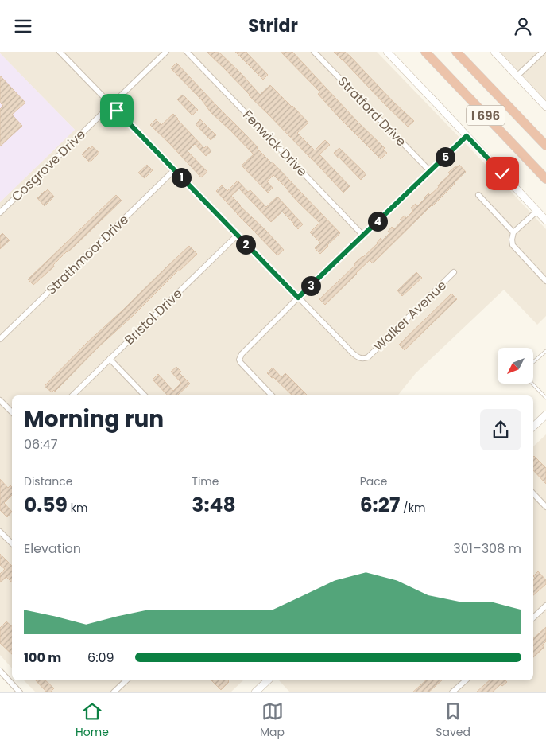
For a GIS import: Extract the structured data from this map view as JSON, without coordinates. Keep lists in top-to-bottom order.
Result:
{
  "streets": {
    "highway": ["I 696"],
    "street": [
      "Stratford Drive",
      "Fenwick Drive",
      "Cosgrove Drive",
      "Strathmoor Drive",
      "Walker Avenue",
      "Bristol Drive"
    ]
  },
  "north": "bottom left",
  "page": {
    "header": "Stridr",
    "pins": [
      "5",
      "1",
      "4",
      "2",
      "3"
    ],
    "heading": ["Morning run", "06:47"],
    "stats": [
      ["Distance", "0.59 km"],
      ["Time", "3:48"],
      ["Pace", "6:27 /km"]
    ],
    "chart": ["Elevation", "301–308 m"],
    "list": [
      {
        "name": "100 m",
        "note": "6:09"
      }
    ],
    "tabs": ["Home", "Map", "Saved"]
  }
}
